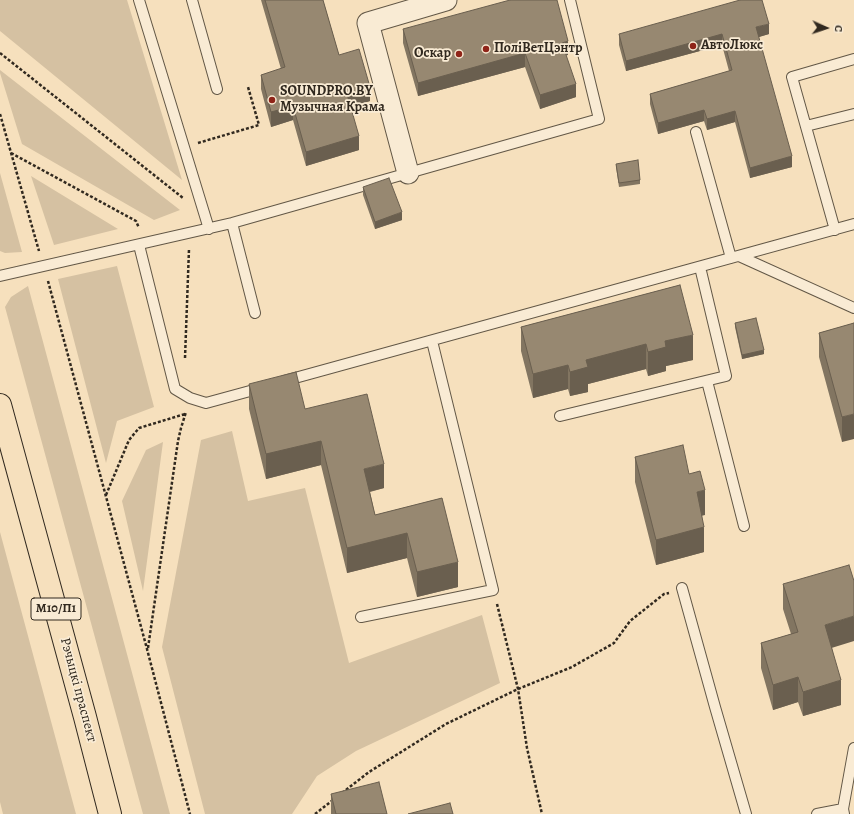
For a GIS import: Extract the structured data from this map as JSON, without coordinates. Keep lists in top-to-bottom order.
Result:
{
  "streets": {
    "main road": ["М10/П1", "Рэчыцкі праспект"]
  },
  "places": [
    "АвтоЛюкс",
    "ПоліВетЦэнтр",
    "Оскар",
    "SOUNDPRO.BY Музычная Крама"
  ],
  "north": "right"
}
